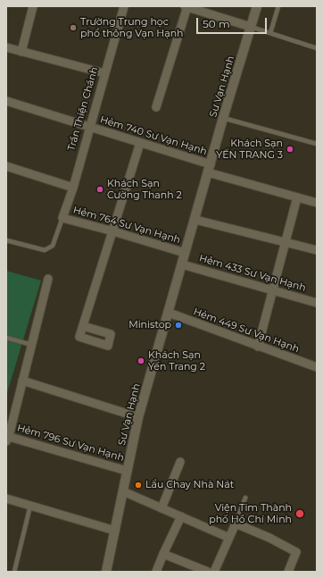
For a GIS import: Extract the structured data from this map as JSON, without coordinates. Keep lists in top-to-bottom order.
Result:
{
  "streets": {
    "street": [
      "Sư Vạn Hạnh",
      "Trần Thiện Chánh",
      "Hẻm 740 Sư Vạn Hạnh",
      "Hẻm 764 Sư Vạn Hạnh",
      "Hẻm 433 Sư Vạn Hạnh",
      "Hẻm 449 Sư Vạn Hạnh",
      "Hẻm 796 Sư Vạn Hạnh"
    ]
  },
  "crossings": [
    ["Sư Vạn Hạnh", "Hẻm 740 Sư Vạn Hạnh"],
    ["Sư Vạn Hạnh", "Hẻm 764 Sư Vạn Hạnh"],
    ["Sư Vạn Hạnh", "Hẻm 433 Sư Vạn Hạnh"],
    ["Sư Vạn Hạnh", "Hẻm 449 Sư Vạn Hạnh"],
    ["Sư Vạn Hạnh", "Hẻm 796 Sư Vạn Hạnh"],
    ["Trần Thiện Chánh", "Hẻm 740 Sư Vạn Hạnh"],
    ["Trần Thiện Chánh", "Hẻm 764 Sư Vạn Hạnh"]
  ],
  "places": [
    "Trường Trung học phổ thông Vạn Hạnh",
    "Khách Sạn YẾN TRANG 3",
    "Khách Sạn Cường Thanh 2",
    "Ministop",
    "Khách Sạn Yến Trang 2",
    "Lẩu Chay Nhà Nát",
    "Viện Tim Thành phố Hồ Chí Minh"
  ],
  "scale_bar": "50 m"
}
